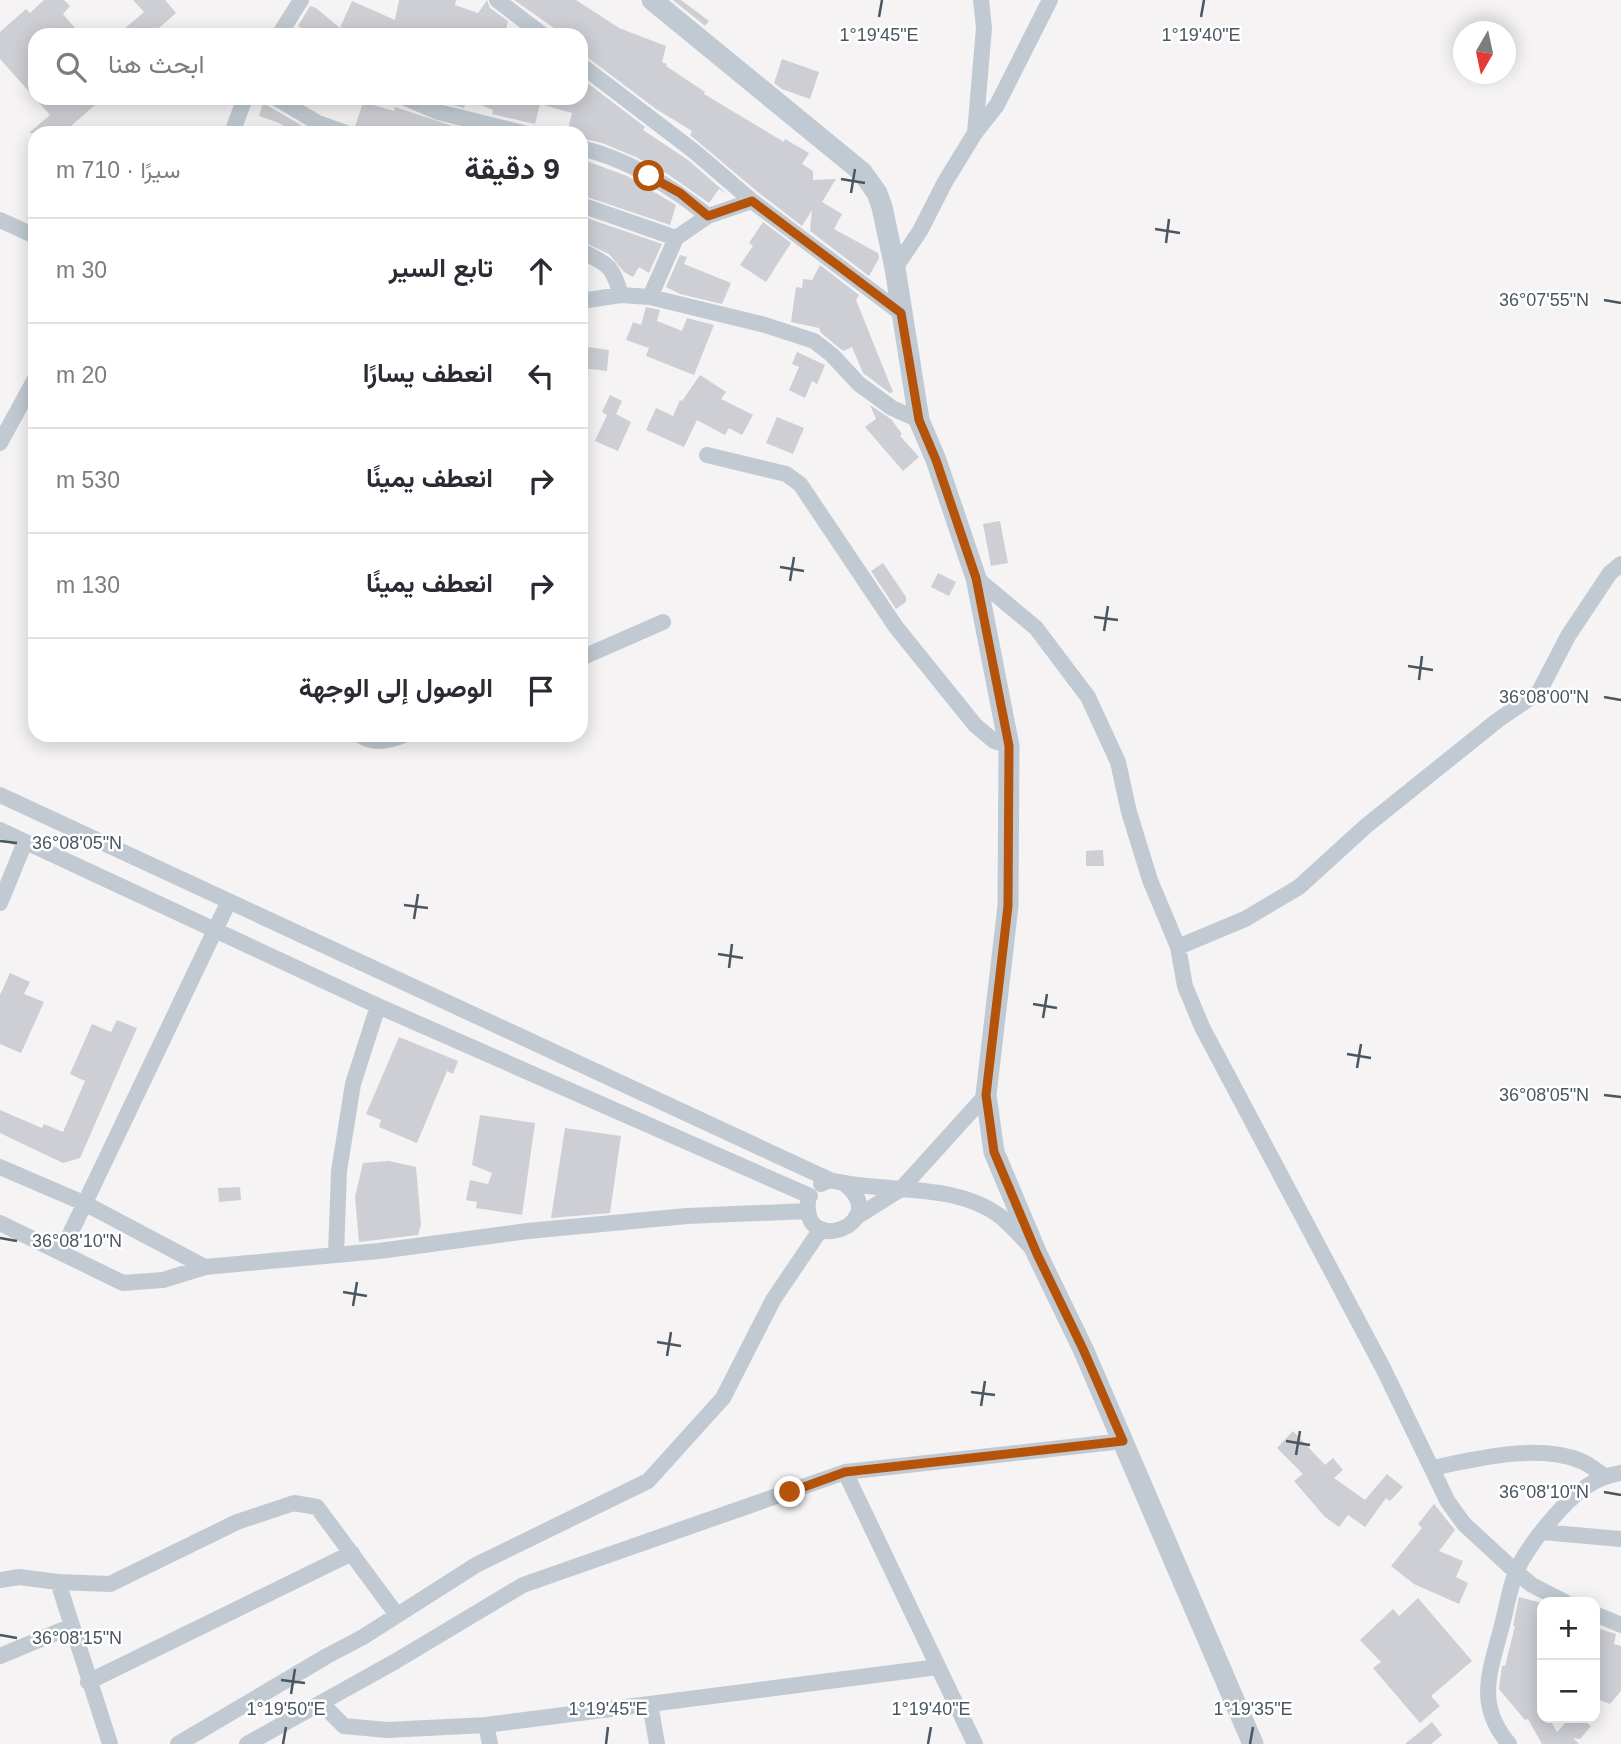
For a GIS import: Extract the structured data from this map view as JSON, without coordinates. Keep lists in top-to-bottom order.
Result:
{
  "north": "bottom",
  "page": {
    "search": "ابحث هنا",
    "heading": ["9 دقيقة", "سيرًا · 710 m"],
    "list": [
      ["تابع السير", "30 m"],
      ["انعطف يسارًا", "20 m"],
      ["انعطف يمينًا", "530 m"],
      ["انعطف يمينًا", "130 m"],
      "الوصول إلى الوجهة"
    ],
    "map_buttons": ["+", "−"]
  },
  "coordinates": [
    "1°19'45\"E",
    "1°19'40\"E",
    "36°07'55\"N",
    "36°08'00\"N",
    "36°08'05\"N",
    "36°08'10\"N",
    "36°08'15\"N",
    "1°19'50\"E",
    "1°19'35\"E"
  ]
}
